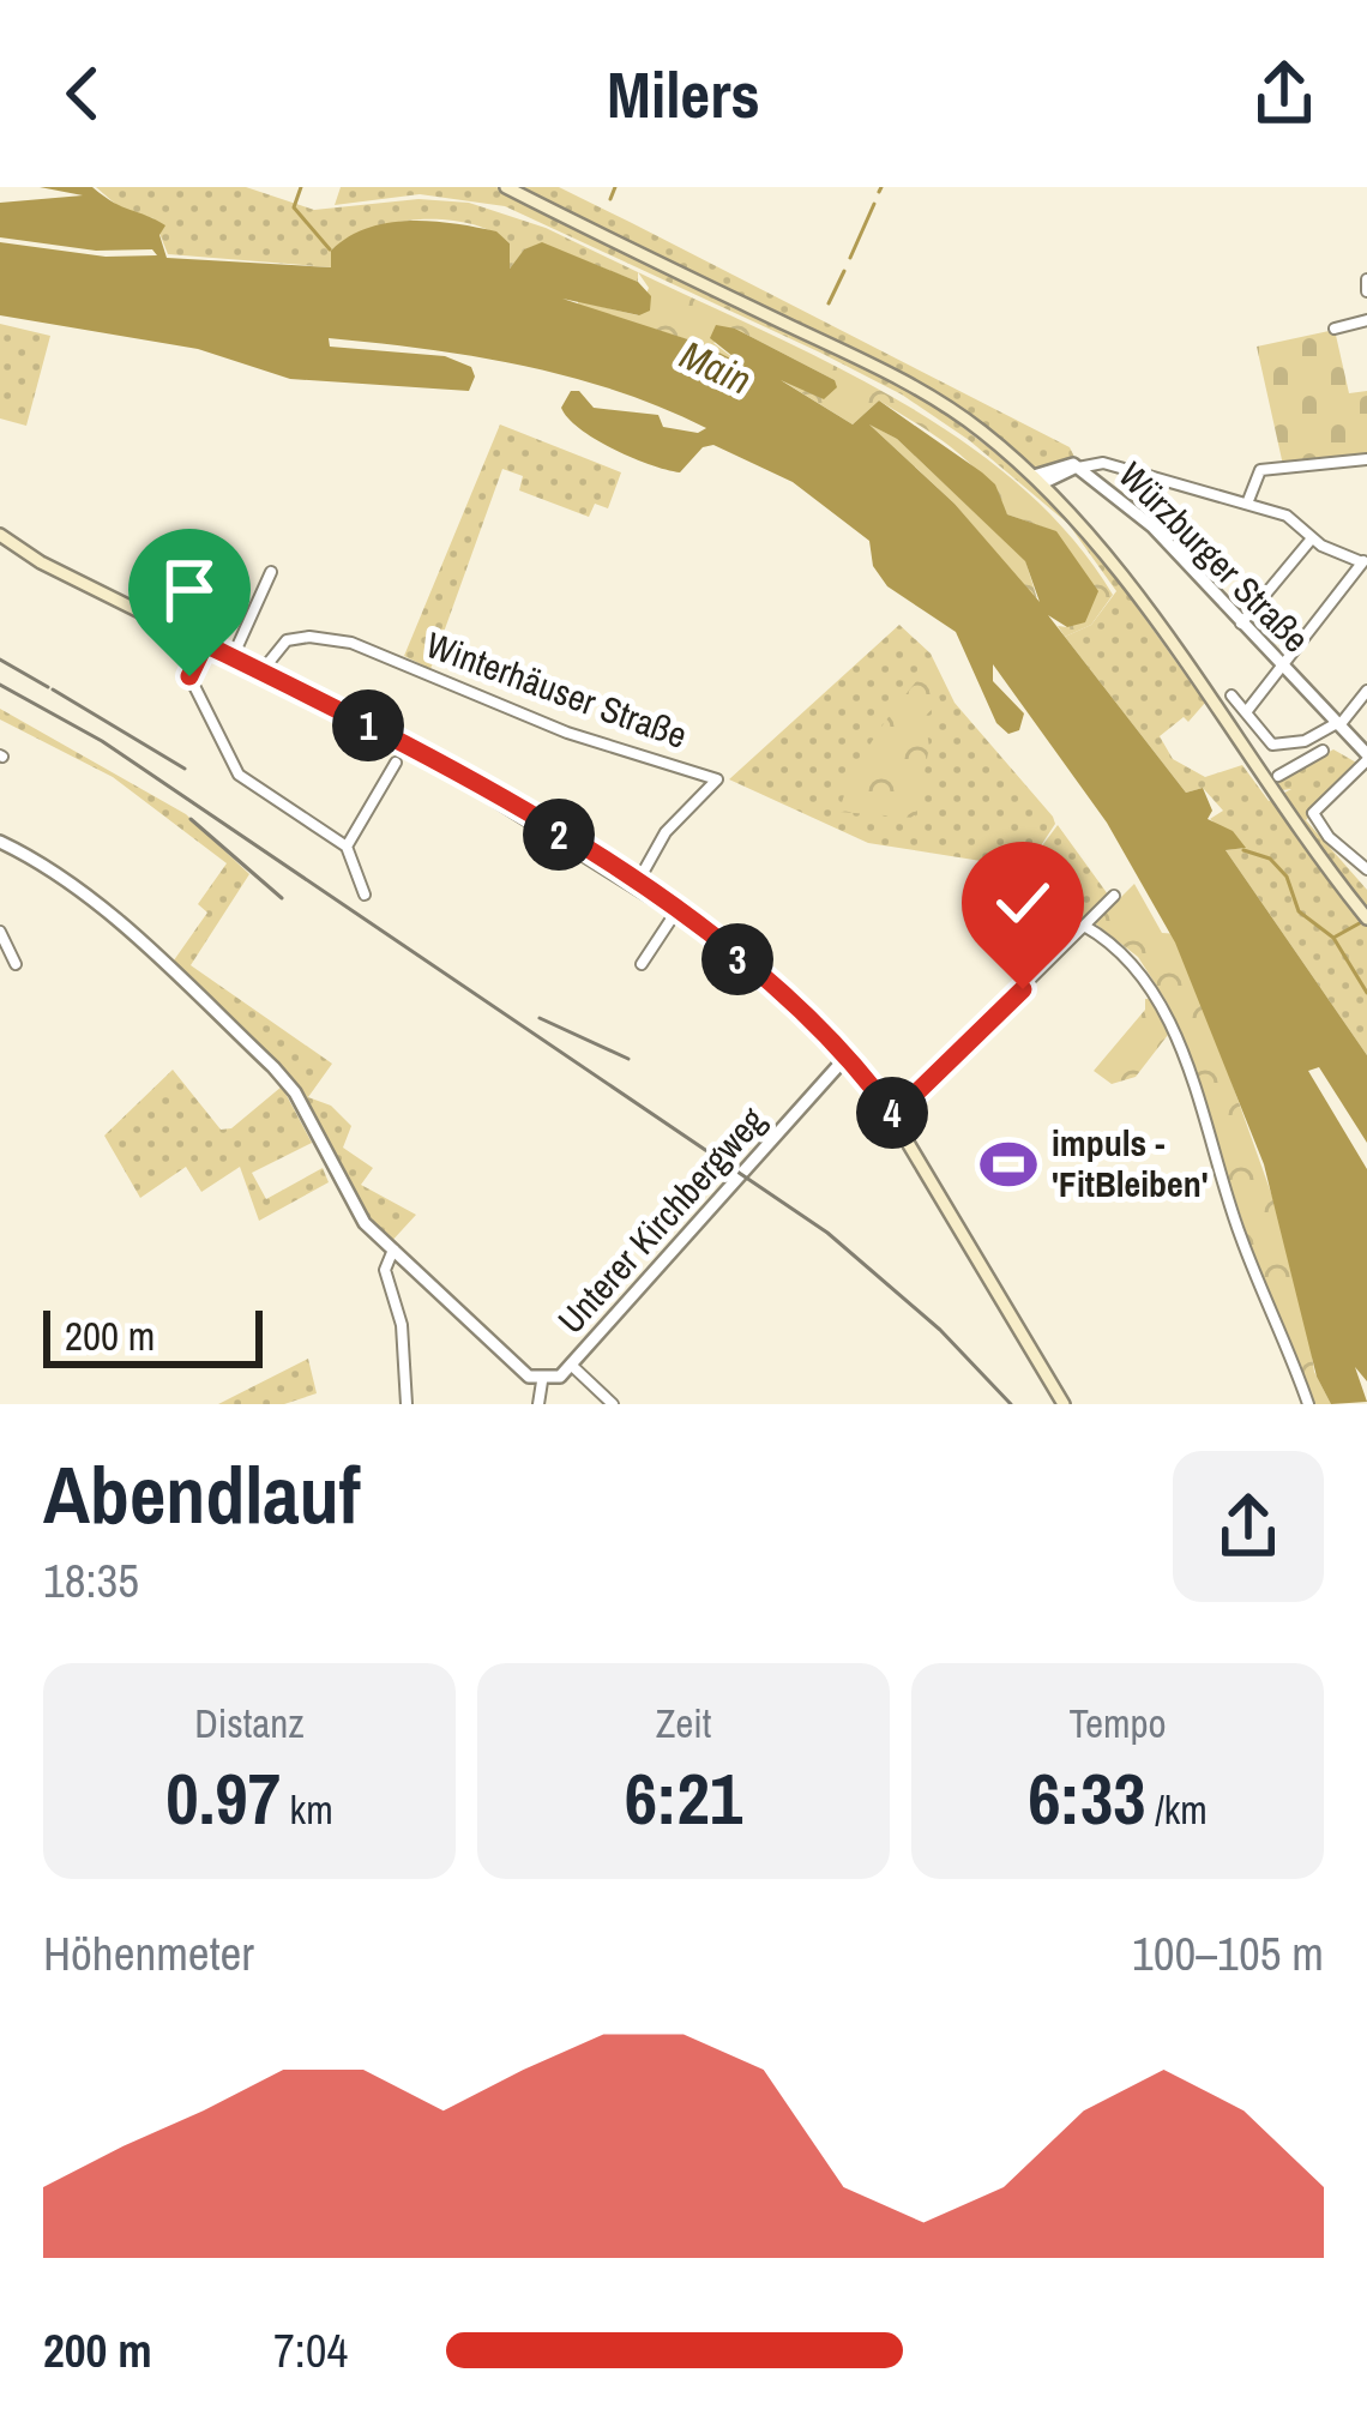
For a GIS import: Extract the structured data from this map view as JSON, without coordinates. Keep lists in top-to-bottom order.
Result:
{
  "streets": {
    "street": ["Würzburger Straße", "Winterhäuser Straße", "Unterer Kirchbergweg"]
  },
  "water": ["Main"],
  "places": {
    "sports": ["impuls - 'FitBleiben'"]
  },
  "scale_bar": "200 m",
  "page": {
    "header": "Milers",
    "pins": [
      "1",
      "2",
      "3",
      "4"
    ],
    "scale": "200 m",
    "heading": ["Abendlauf", "18:35"],
    "stats": [
      ["Distanz", "0.97 km"],
      ["Zeit", "6:21"],
      ["Tempo", "6:33 /km"]
    ],
    "chart": ["Höhenmeter", "100–105 m"],
    "list": [
      {
        "name": "200 m",
        "note": "7:04"
      }
    ]
  }
}
